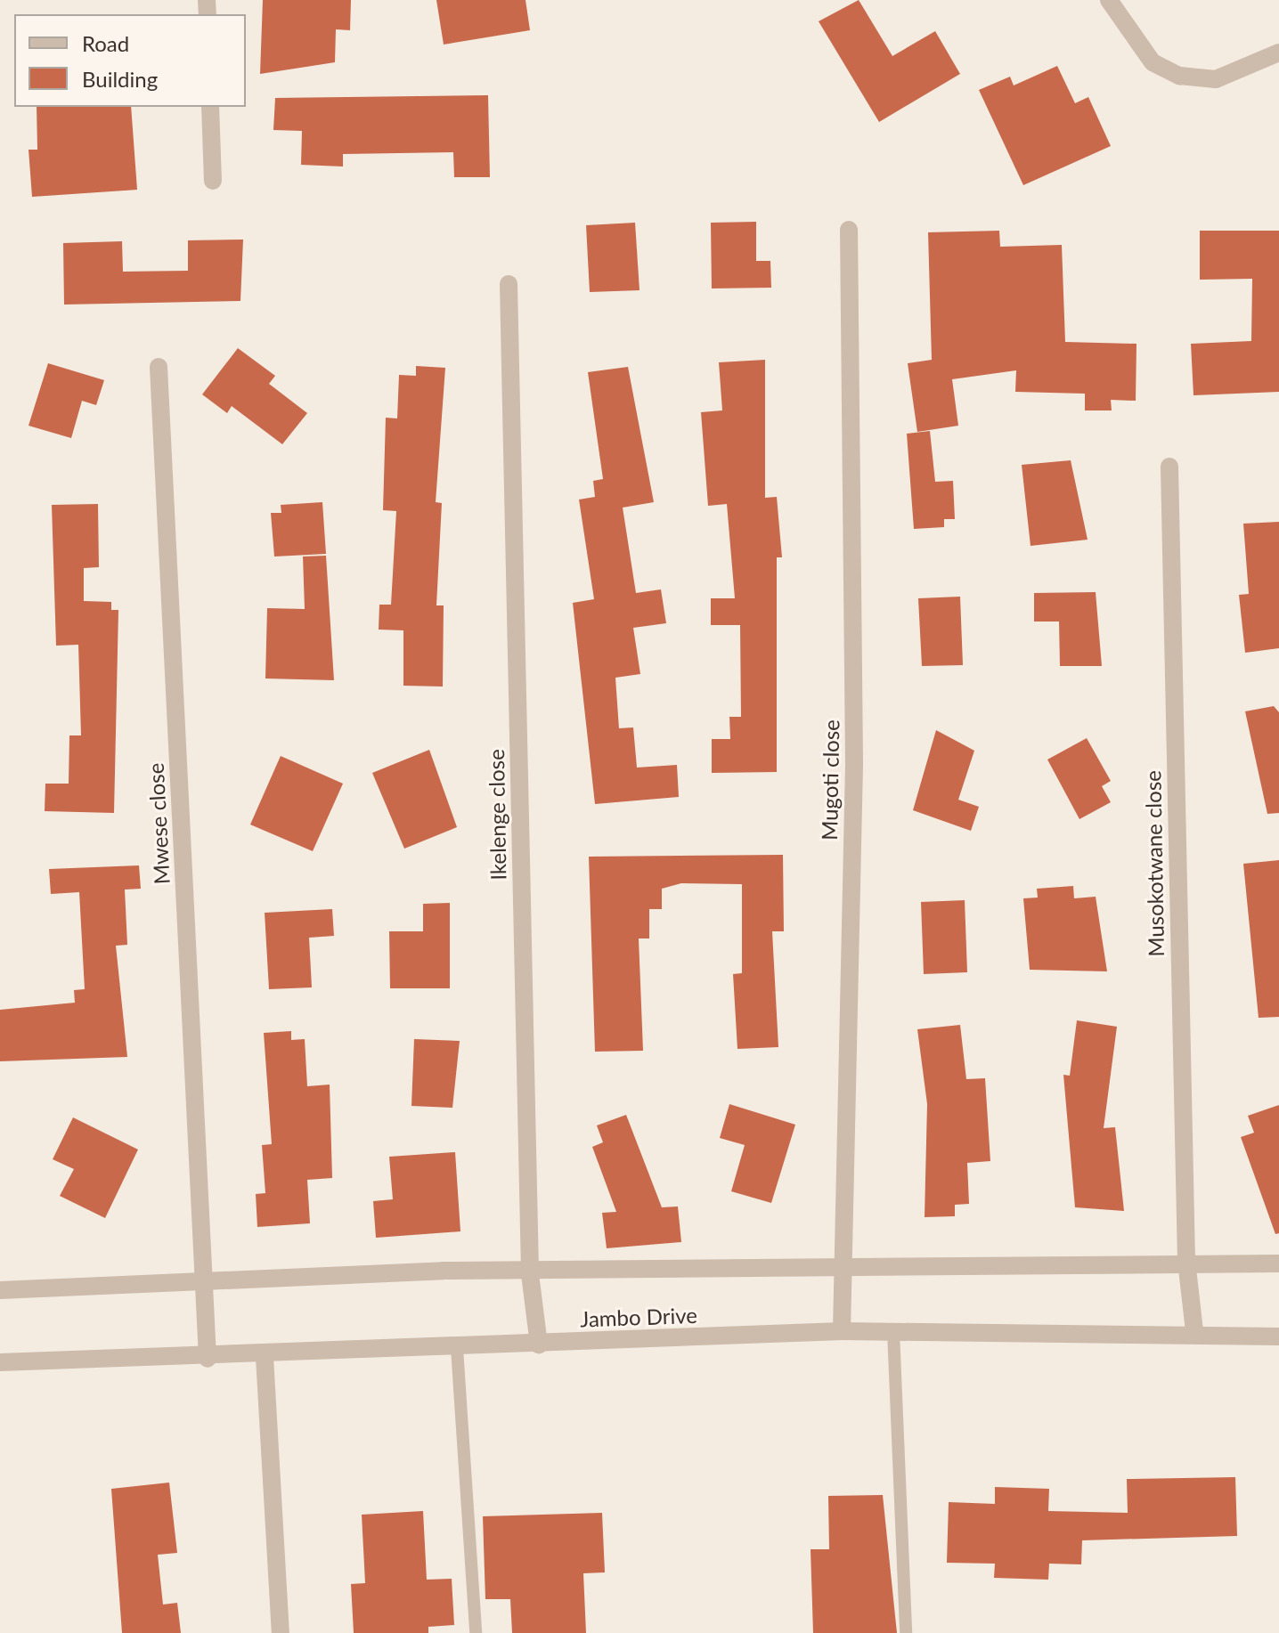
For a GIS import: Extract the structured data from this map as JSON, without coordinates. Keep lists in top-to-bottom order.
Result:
{
  "streets": {
    "street": [
      "Mugoti close",
      "Ikelenge close",
      "Mwese close",
      "Musokotwane close",
      "Jambo Drive"
    ]
  },
  "crossings": [
    ["Mugoti close", "Jambo Drive"],
    ["Ikelenge close", "Jambo Drive"],
    ["Mwese close", "Jambo Drive"],
    ["Musokotwane close", "Jambo Drive"]
  ],
  "legend": ["Road", "Building"]
}
